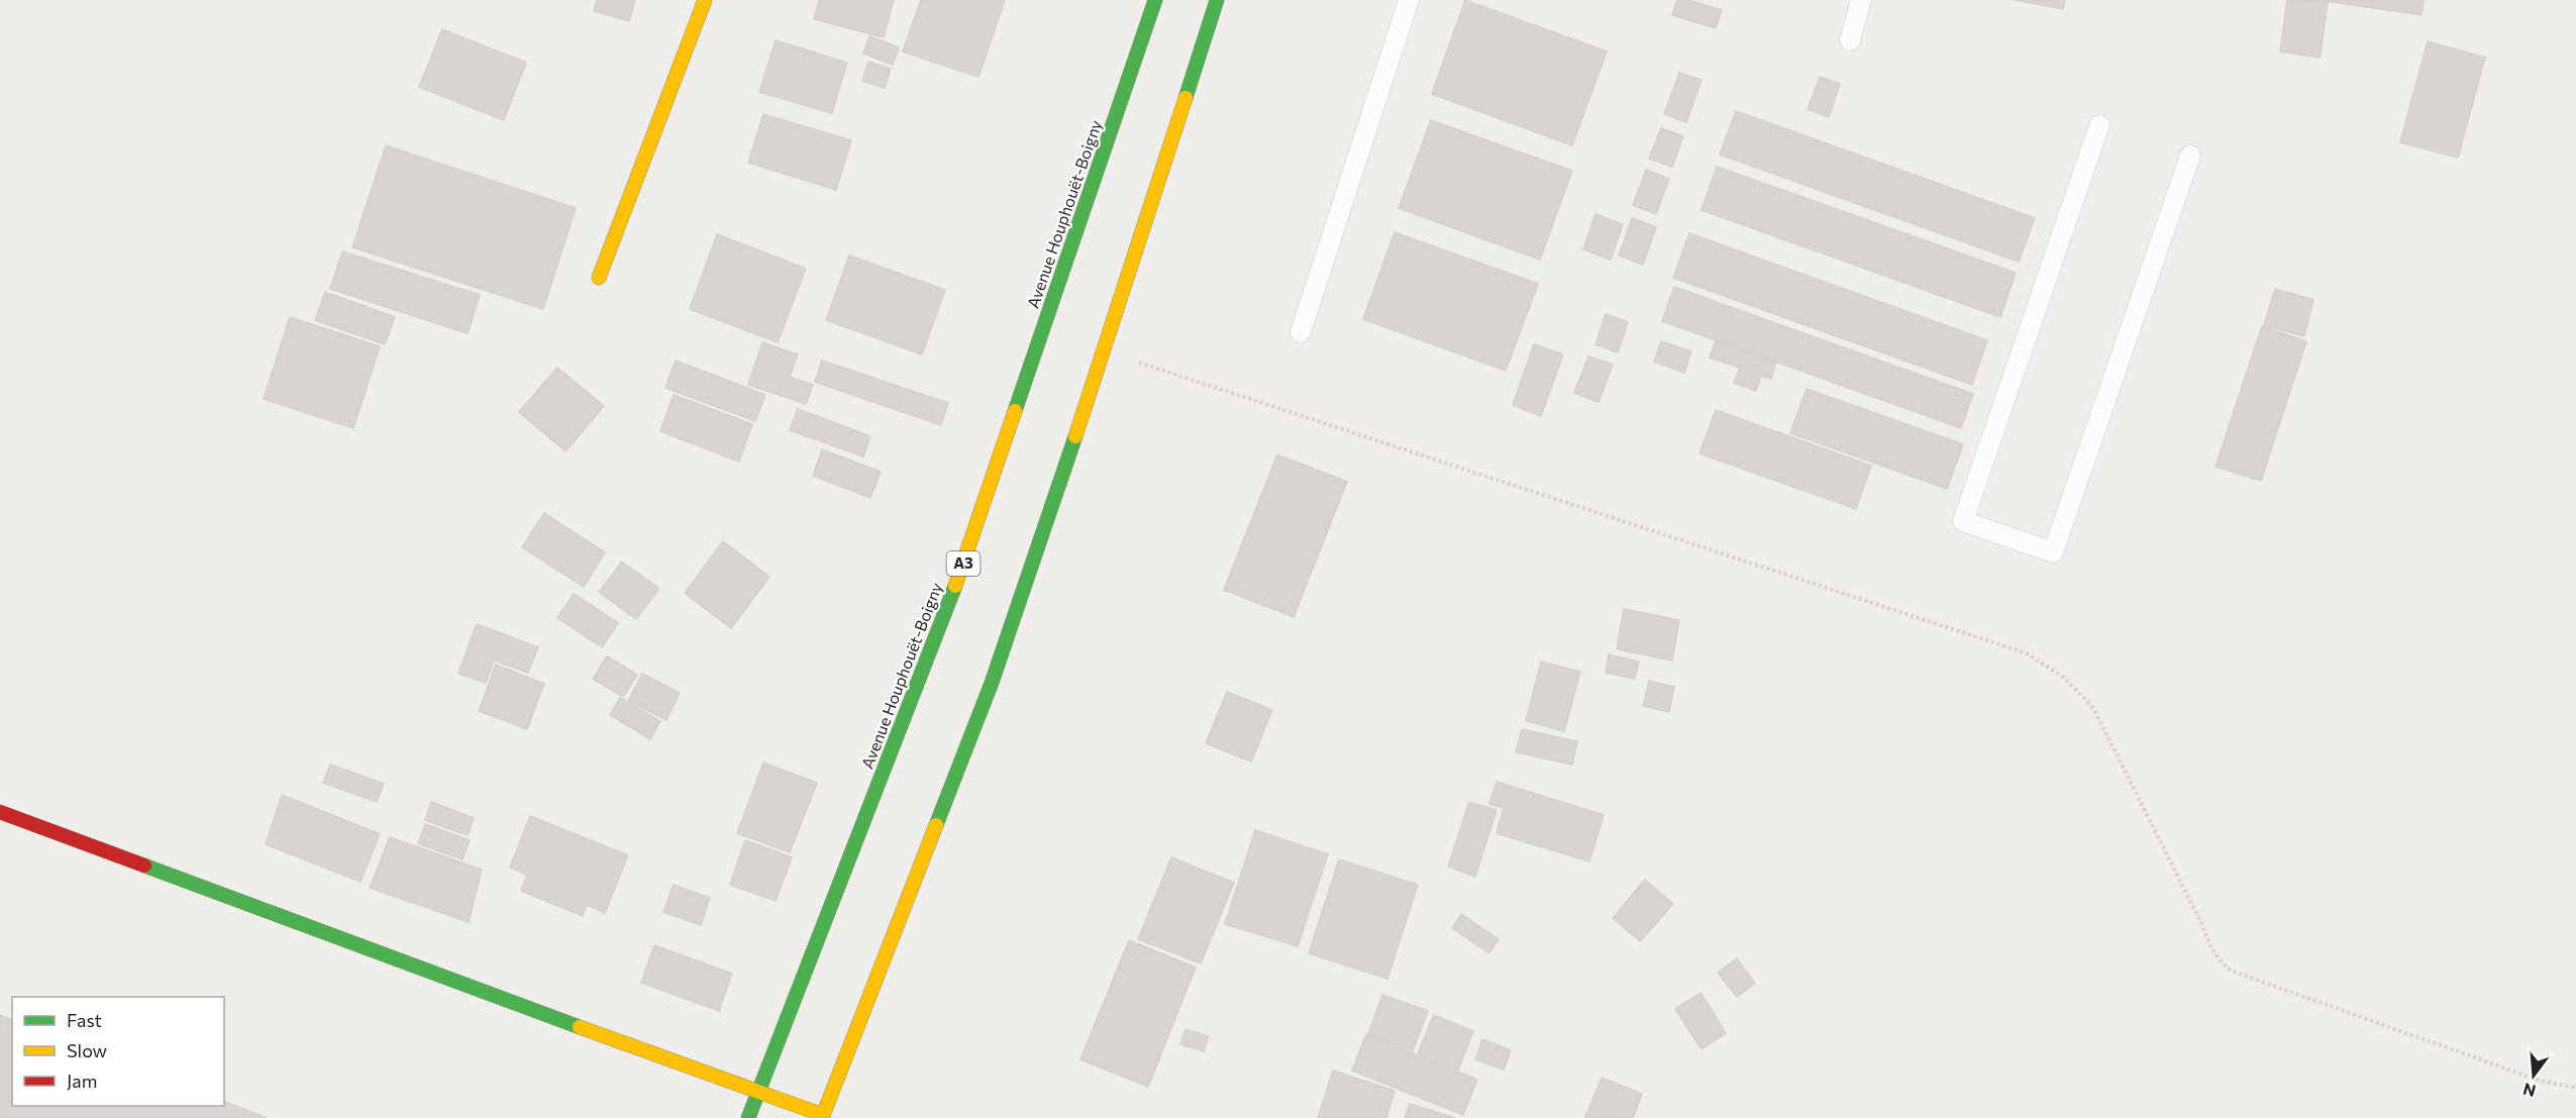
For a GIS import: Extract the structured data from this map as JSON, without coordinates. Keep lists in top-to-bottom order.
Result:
{
  "streets": {
    "main road": ["Avenue Houphouët-Boigny", "A3"]
  },
  "legend": ["Fast", "Slow", "Jam"],
  "north": "bottom"
}
